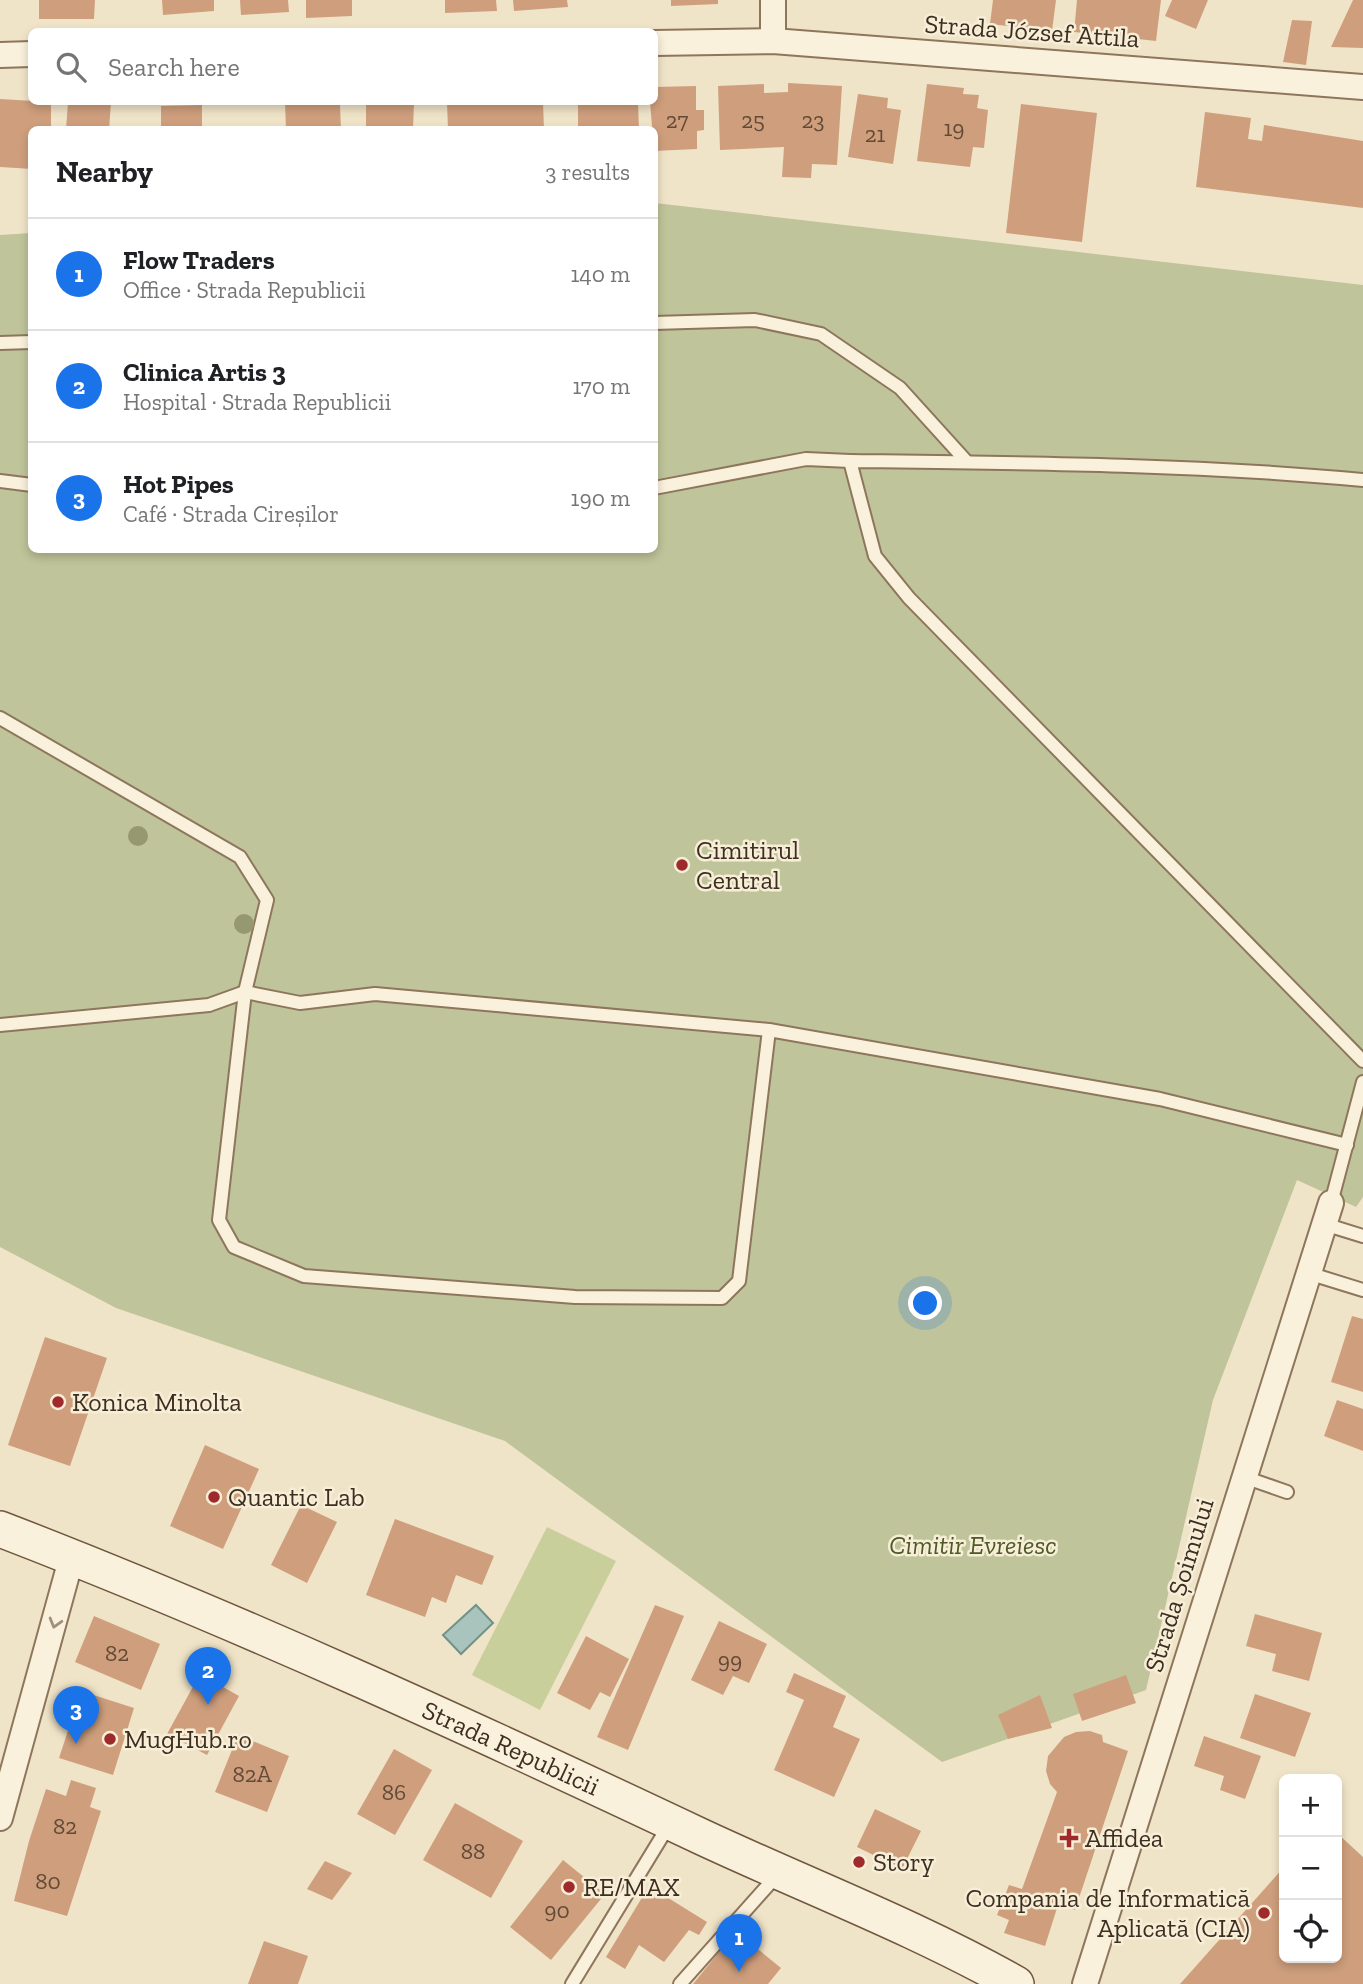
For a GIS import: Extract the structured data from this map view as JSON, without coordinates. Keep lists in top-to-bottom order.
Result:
{
  "streets": {
    "street": ["Strada József Attila", "Strada Șoimului", "Strada Republicii"]
  },
  "parks": ["Cimitir Evreiesc"],
  "places": {
    "other": [
      "Cimitirul Central",
      "Konica Minolta",
      "Quantic Lab",
      "MugHub.ro",
      "Story",
      "RE/MAX",
      "Compania de Informatică Aplicată (CIA)"
    ],
    "health": ["Affidea"]
  },
  "house_numbers": [
    "27",
    "25",
    "23",
    "19",
    "21",
    "82",
    "99",
    "82A",
    "86",
    "82",
    "88",
    "80",
    "90"
  ],
  "page": {
    "search": "Search here",
    "heading": ["Nearby", "3 results"],
    "list": [
      {
        "mark": "1",
        "name": "Flow Traders",
        "note": "Office · Strada Republicii",
        "value": "140 m"
      },
      {
        "mark": "2",
        "name": "Clinica Artis 3",
        "note": "Hospital · Strada Republicii",
        "value": "170 m"
      },
      {
        "mark": "3",
        "name": "Hot Pipes",
        "note": "Café · Strada Cireșilor",
        "value": "190 m"
      }
    ],
    "pins": ["2", "3", "1"],
    "map_buttons": ["+", "−"]
  }
}
